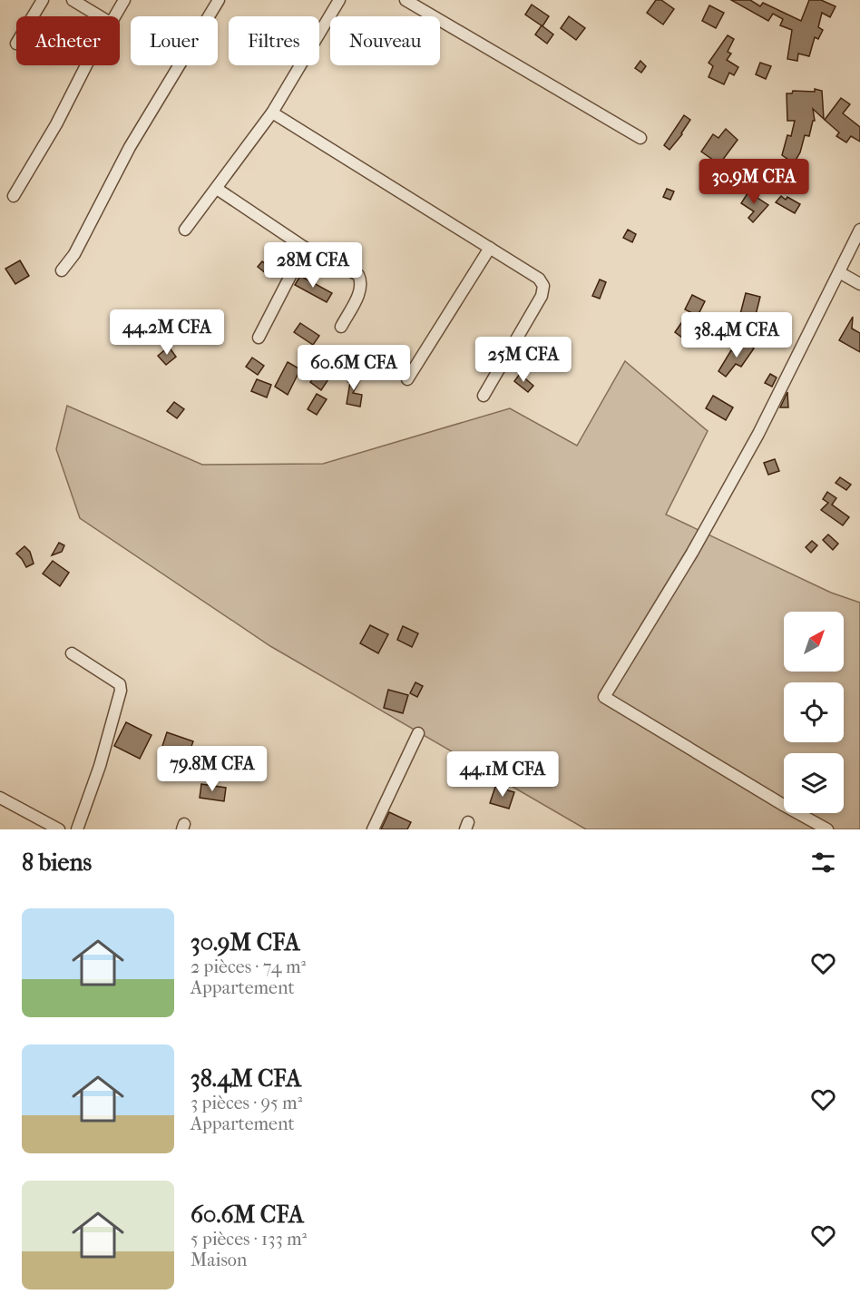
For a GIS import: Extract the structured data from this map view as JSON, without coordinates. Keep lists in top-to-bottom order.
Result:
{
  "north": "top right",
  "page": {
    "chip": [
      "Acheter",
      "Louer",
      "Filtres",
      "Nouveau"
    ],
    "price": [
      "30.9M CFA",
      "28M CFA",
      "44.2M CFA",
      "38.4M CFA",
      "25M CFA",
      "60.6M CFA",
      "79.8M CFA",
      "44.1M CFA"
    ],
    "heading": "8 biens",
    "list": [
      {
        "name": "30.9M CFA",
        "note": "2 pièces · 74 m² · Appartement"
      },
      {
        "name": "38.4M CFA",
        "note": "3 pièces · 95 m² · Appartement"
      },
      {
        "name": "60.6M CFA",
        "note": "5 pièces · 133 m² · Maison"
      }
    ]
  }
}
